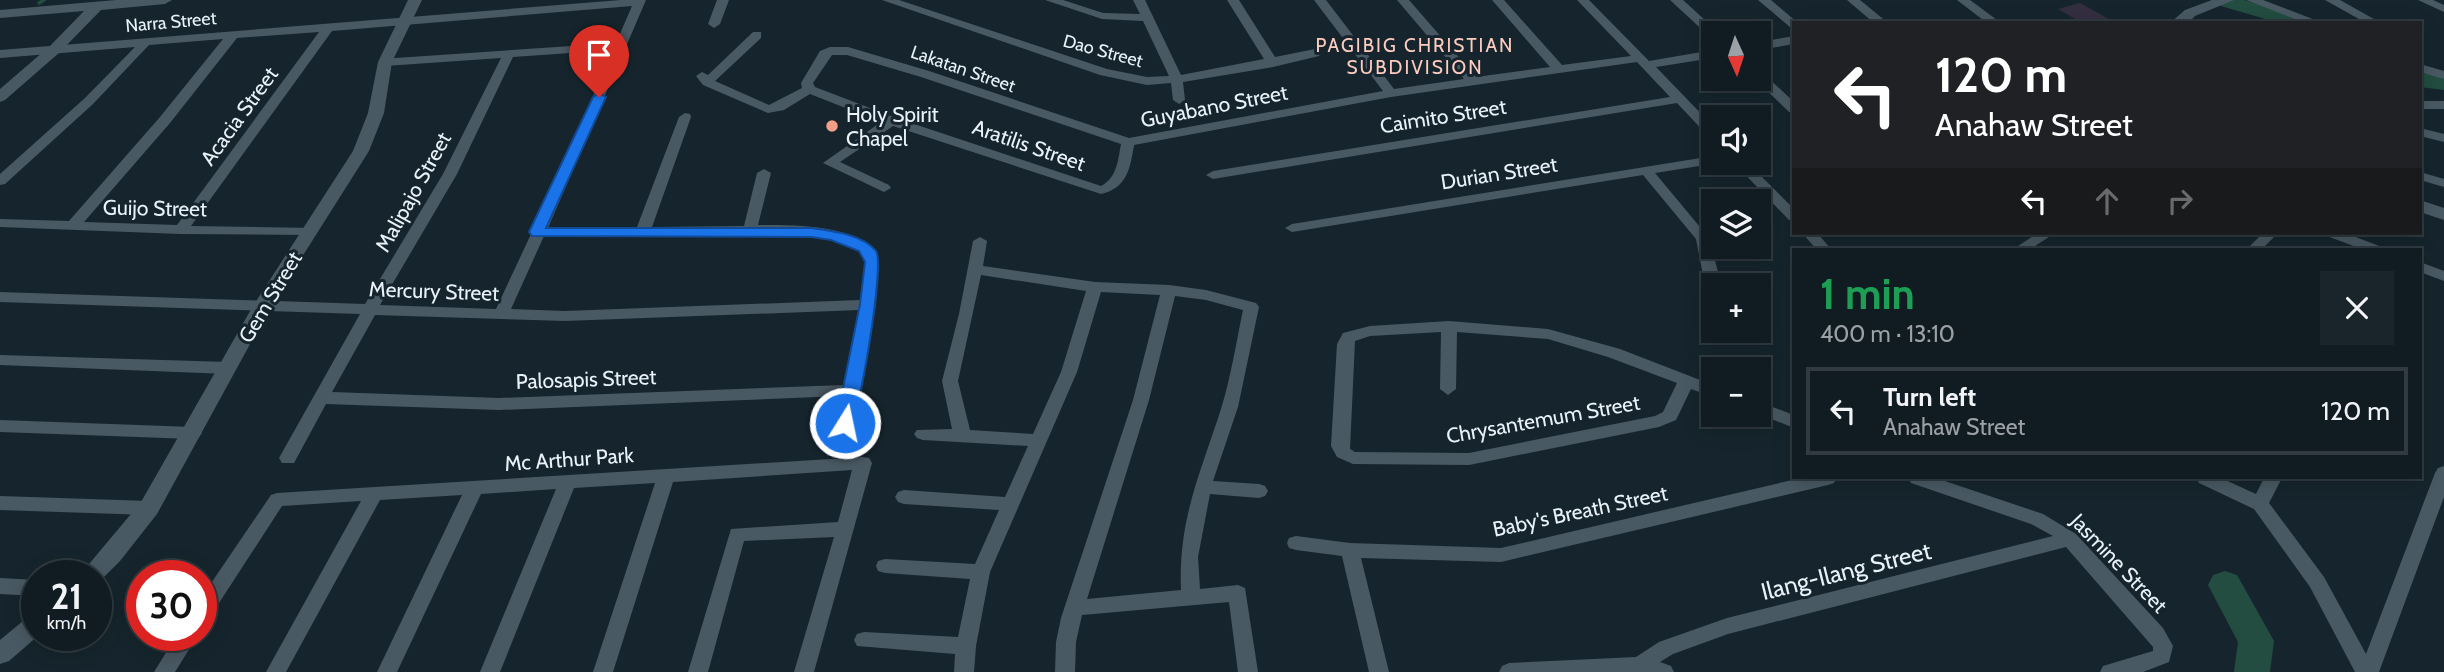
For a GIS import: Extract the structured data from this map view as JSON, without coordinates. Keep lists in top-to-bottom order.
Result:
{
  "streets": {
    "street": [
      "Narra Street",
      "Dao Street",
      "Lakatan Street",
      "Guyabano Street",
      "Acacia Street",
      "Caimito Street",
      "Aratilis Street",
      "Durian Street",
      "Malipajo Street",
      "Guijo Street",
      "Mercury Street",
      "Gem Street",
      "Palosapis Street",
      "Chrysantemum Street",
      "Mc Arthur Park",
      "Baby's Breath Street",
      "Jasmine Street",
      "Ilang-Ilang Street"
    ]
  },
  "crossings": [
    ["Narra Street", "Acacia Street"],
    ["Narra Street", "Gem Street"],
    ["Lakatan Street", "Guyabano Street"],
    ["Lakatan Street", "Aratilis Street"],
    ["Guyabano Street", "Aratilis Street"],
    ["Acacia Street", "Guijo Street"],
    ["Malipajo Street", "Mercury Street"],
    ["Malipajo Street", "Palosapis Street"],
    ["Guijo Street", "Gem Street"],
    ["Mercury Street", "Gem Street"],
    ["Jasmine Street", "Ilang-Ilang Street"]
  ],
  "districts": ["PAGIBIG CHRISTIAN SUBDIVISION"],
  "places": ["Holy Spirit Chapel"],
  "north": "bottom",
  "page": {
    "map_buttons": ["+", "−"],
    "turn": ["120 m", "Anahaw Street"],
    "heading": ["1 min", "400 m · 13:10"],
    "list": [
      {
        "name": "Turn left",
        "note": "Anahaw Street",
        "value": "120 m"
      }
    ],
    "speed": "21 km/h",
    "limit": "30"
  }
}
